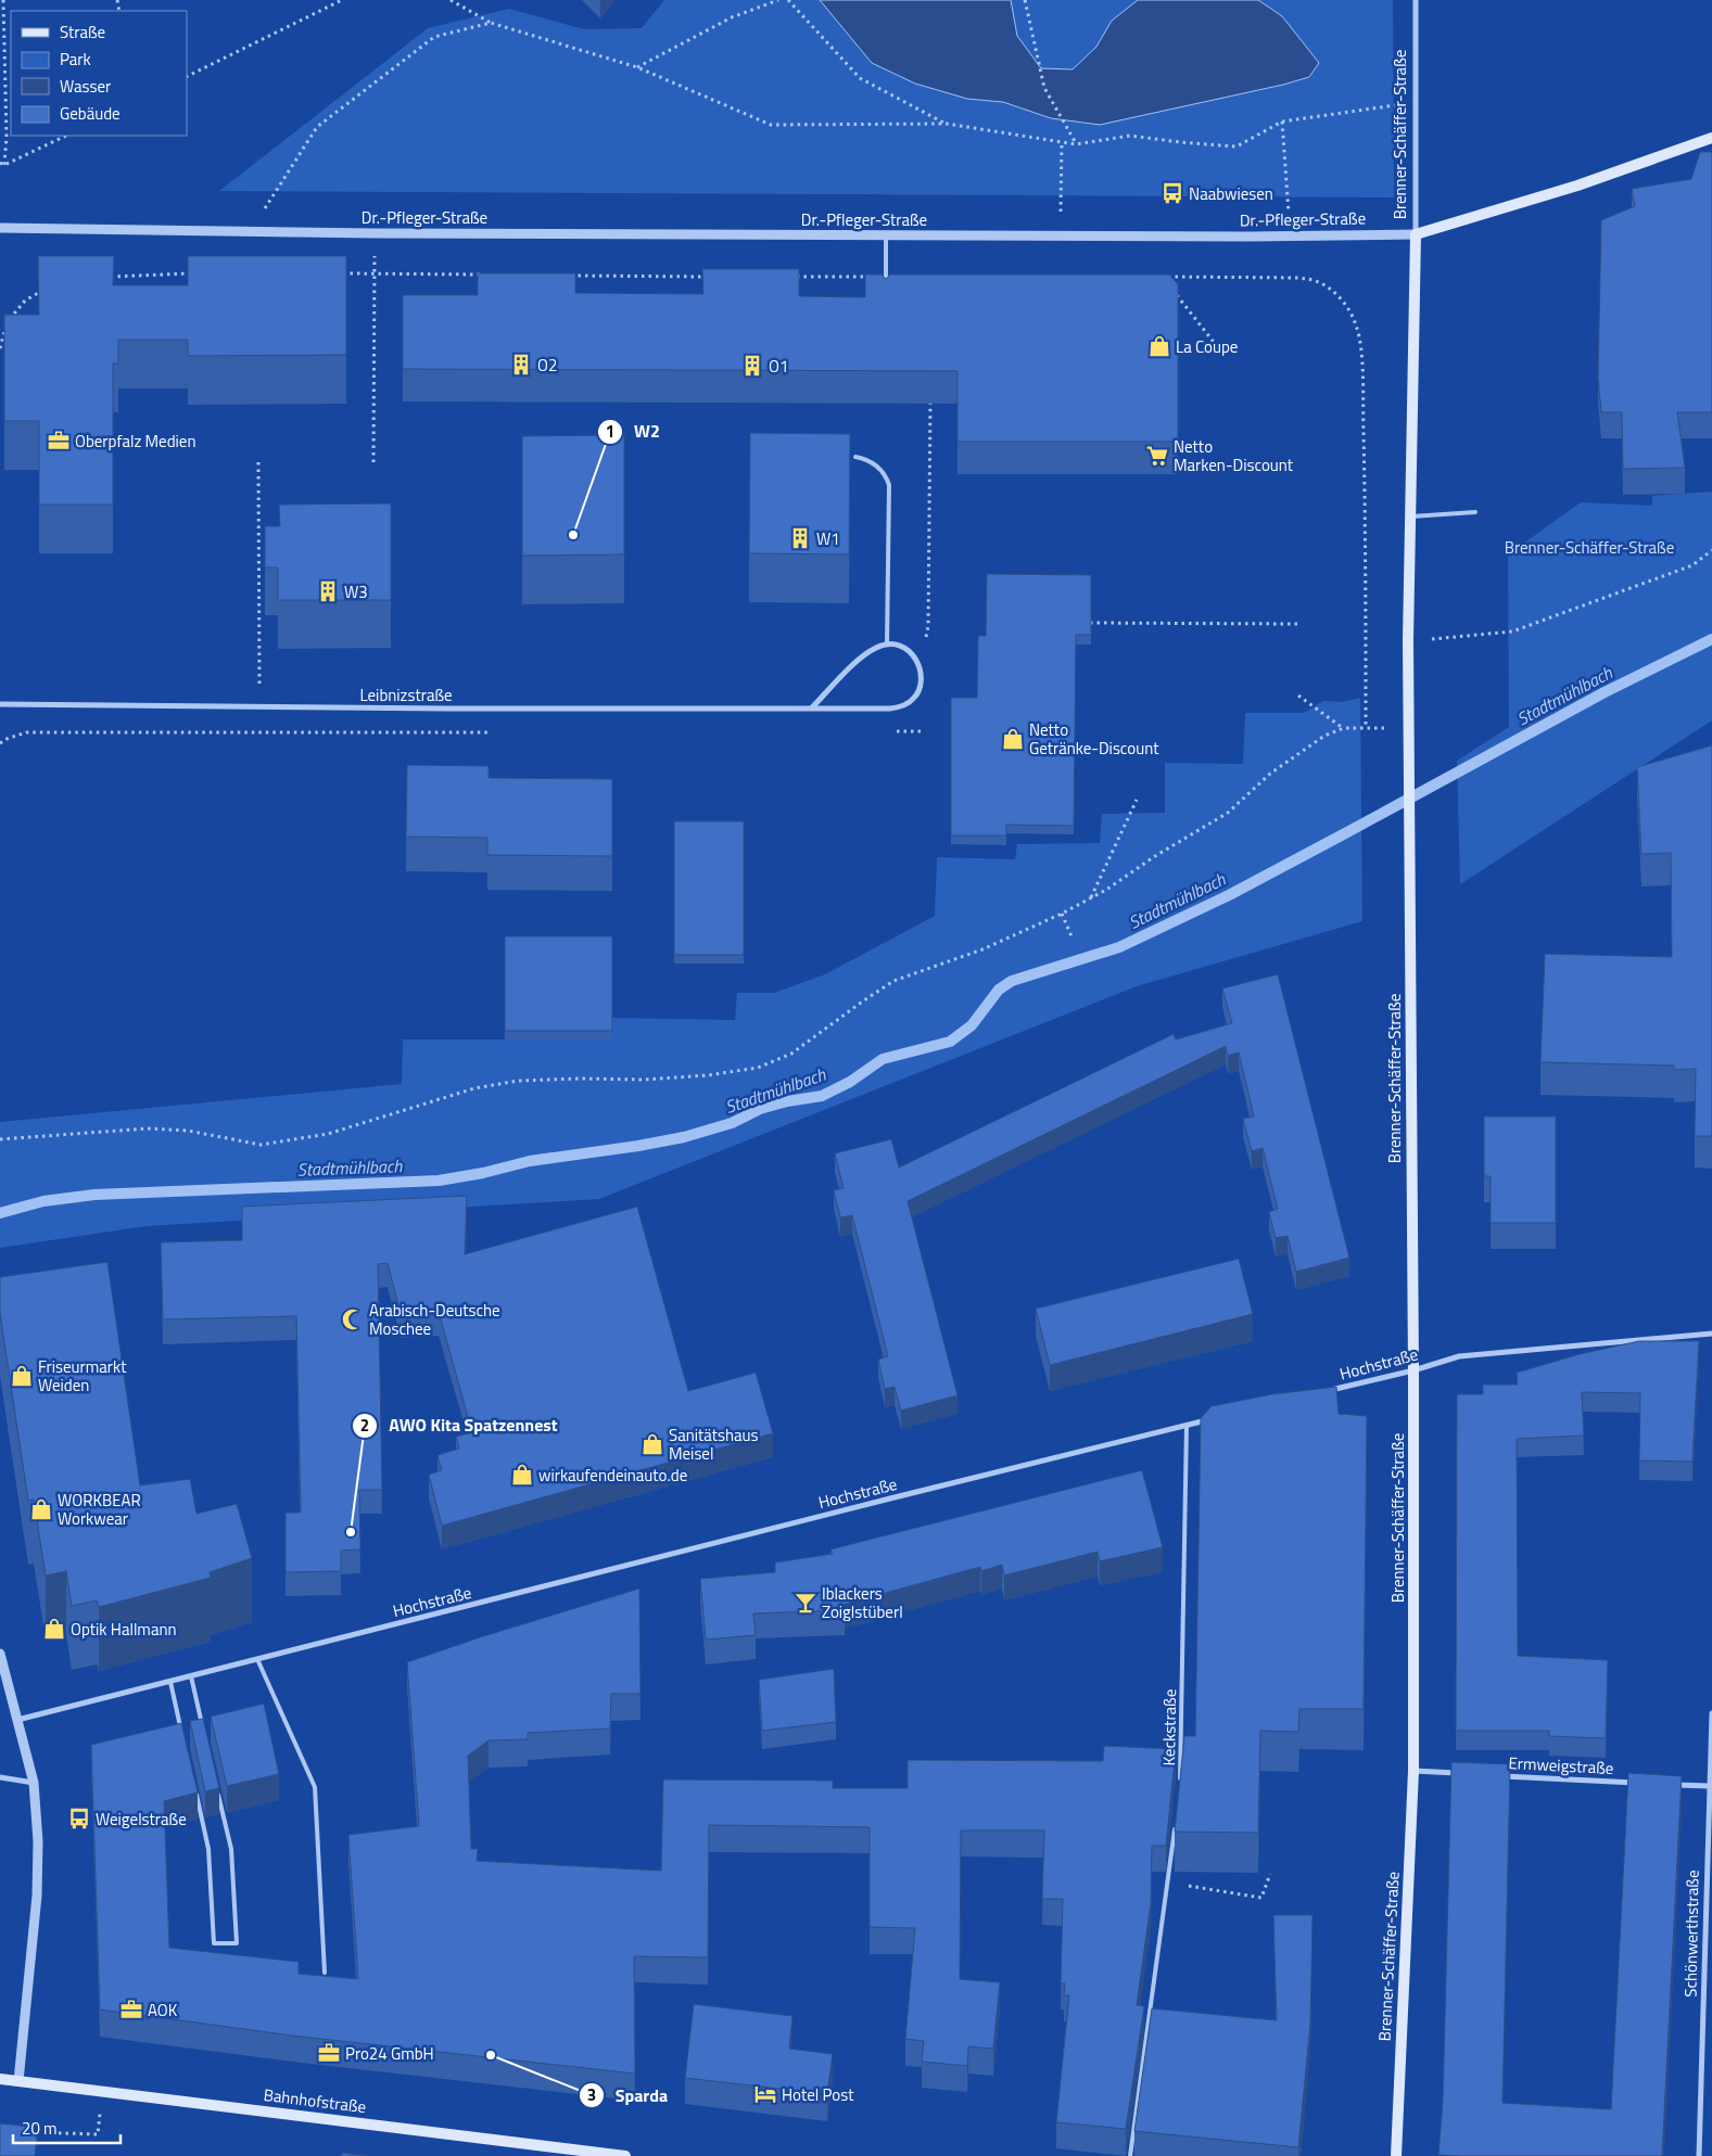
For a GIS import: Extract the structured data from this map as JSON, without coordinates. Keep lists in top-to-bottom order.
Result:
{
  "streets": {
    "main road": ["Brenner-Schäffer-Straße", "Dr.-Pfleger-Straße", "Bahnhofstraße"],
    "street": [
      "Leibnizstraße",
      "Hochstraße",
      "Ermweigstraße",
      "Schönwerthstraße"
    ],
    "lane": ["Keckstraße"]
  },
  "crossings": [
    ["Brenner-Schäffer-Straße", "Dr.-Pfleger-Straße"],
    ["Brenner-Schäffer-Straße", "Hochstraße"],
    ["Hochstraße", "Keckstraße"]
  ],
  "water": ["Stadtmühlbach"],
  "parks": ["Brenner-Schäffer-Straße"],
  "places": {
    "bus stop": ["Naabwiesen", "Weigelstraße"],
    "shop": [
      "La Coupe",
      "Netto Getränke-Discount",
      "Friseurmarkt Weiden",
      "Sanitätshaus Meisel",
      "wirkaufendeinauto.de",
      "WORKBEAR Workwear",
      "Optik Hallmann"
    ],
    "building": [
      "O2",
      "O1",
      "W1",
      "W3"
    ],
    "office": ["Oberpfalz Medien", "AOK", "Pro24 GmbH"],
    "supermarket": ["Netto Marken-Discount"],
    "other": ["W2", "AWO Kita Spatzennest", "Sparda"],
    "mosque": ["Arabisch-Deutsche Moschee"],
    "bar": ["Iblackers Zoiglstüberl"],
    "hotel": ["Hotel Post"]
  },
  "legend": [
    "Straße",
    "Park",
    "Wasser",
    "Gebäude"
  ],
  "scale_bar": "20 m"
}
